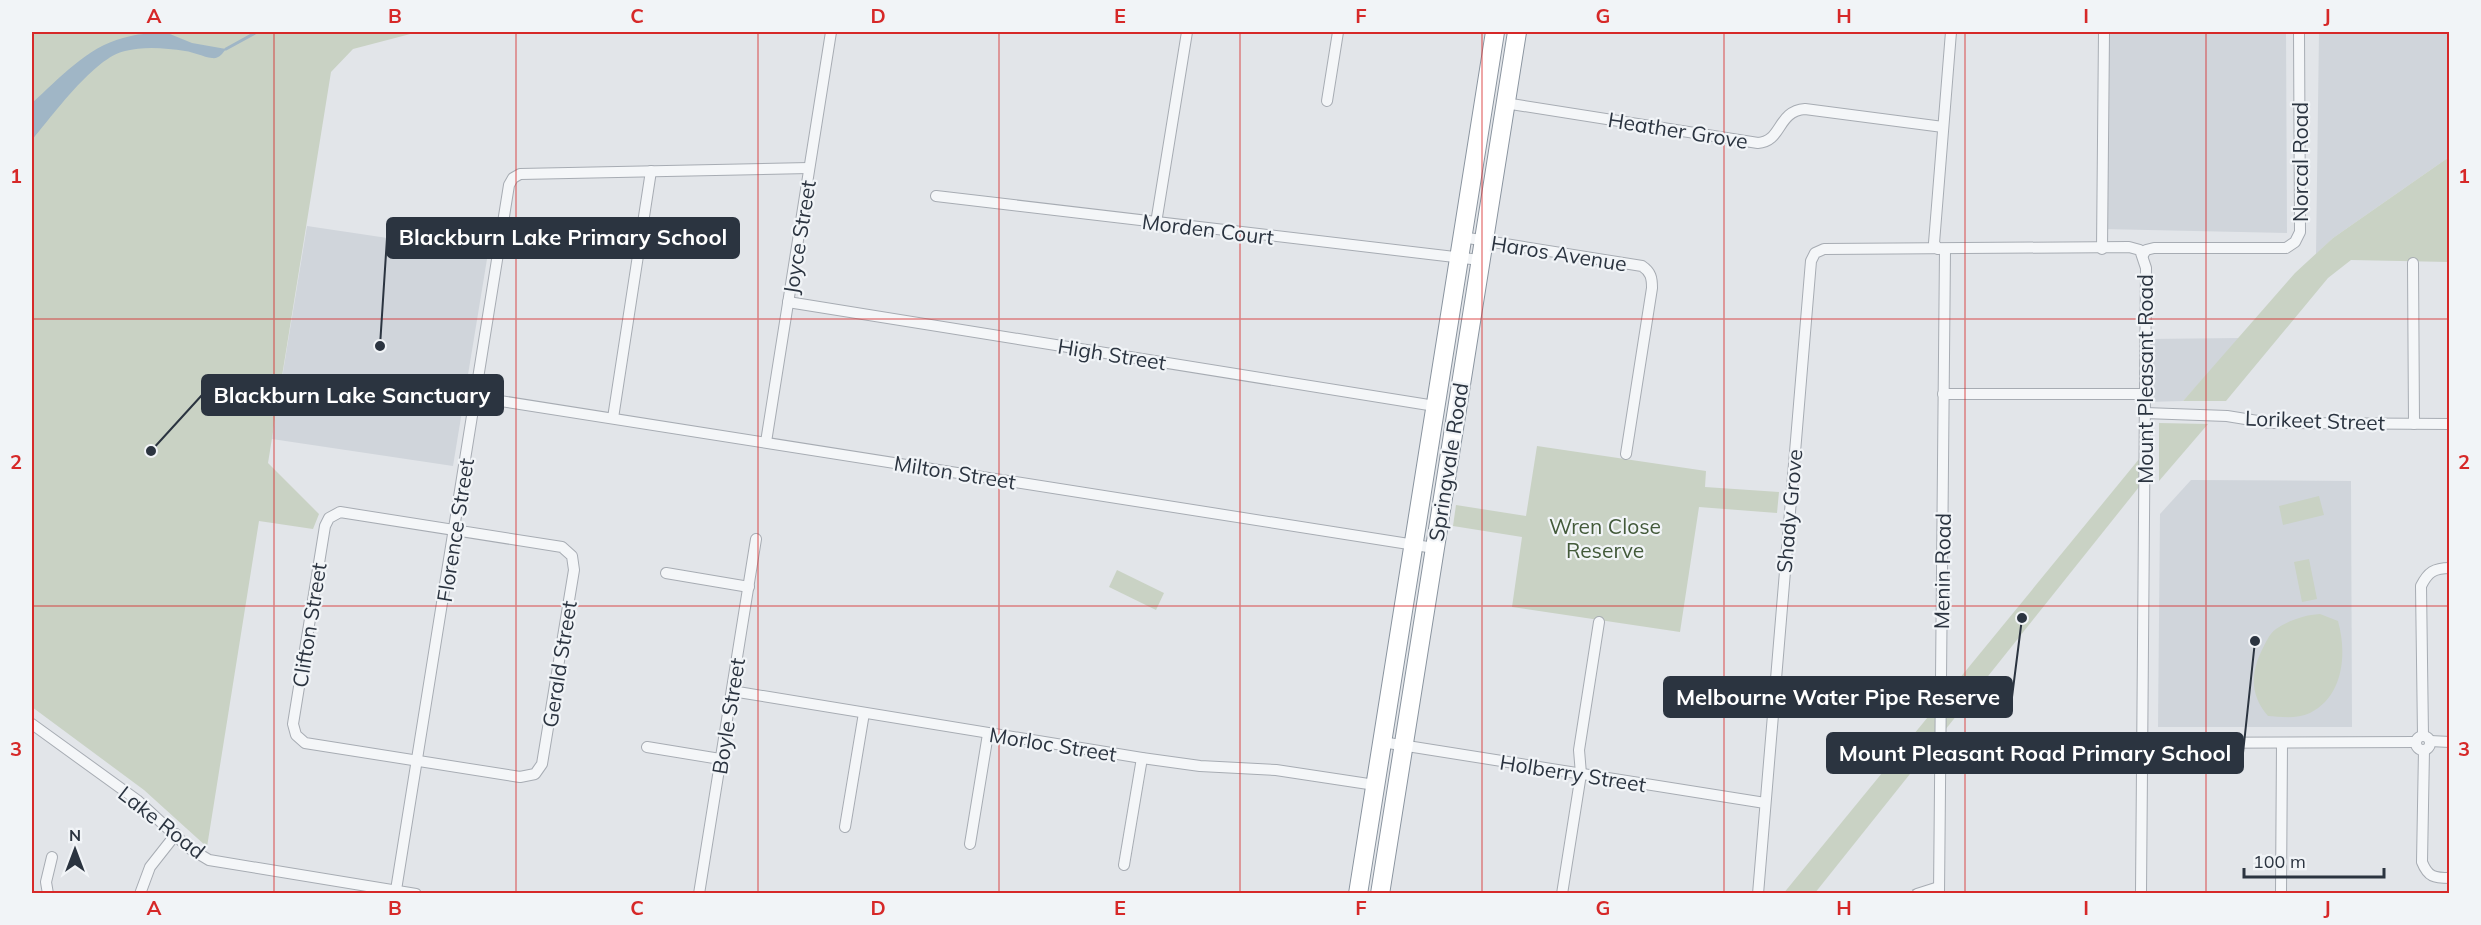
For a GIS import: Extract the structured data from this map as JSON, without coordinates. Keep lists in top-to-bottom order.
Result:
{
  "streets": {
    "highway": ["Springvale Road"],
    "street": [
      "Heather Grove",
      "Norcal Road",
      "Morden Court",
      "Joyce Street",
      "Haros Avenue",
      "High Street",
      "Mount Pleasant Road",
      "Lorikeet Street",
      "Milton Street",
      "Shady Grove",
      "Florence Street",
      "Menin Road",
      "Clifton Street",
      "Gerald Street",
      "Boyle Street",
      "Morloc Street",
      "Holberry Street",
      "Lake Road"
    ]
  },
  "crossings": [
    ["Heather Grove", "Springvale Road"],
    ["Norcal Road", "Mount Pleasant Road"],
    ["Morden Court", "Springvale Road"],
    ["Joyce Street", "High Street"],
    ["Joyce Street", "Milton Street"],
    ["Haros Avenue", "Springvale Road"],
    ["High Street", "Springvale Road"],
    ["Mount Pleasant Road", "Lorikeet Street"],
    ["Mount Pleasant Road", "Shady Grove"],
    ["Mount Pleasant Road", "Menin Road"],
    ["Springvale Road", "Milton Street"],
    ["Springvale Road", "Morloc Street"],
    ["Springvale Road", "Holberry Street"],
    ["Milton Street", "Florence Street"],
    ["Shady Grove", "Menin Road"],
    ["Shady Grove", "Holberry Street"],
    ["Florence Street", "Clifton Street"],
    ["Florence Street", "Gerald Street"],
    ["Florence Street", "Lake Road"],
    ["Clifton Street", "Gerald Street"],
    ["Boyle Street", "Morloc Street"]
  ],
  "parks": ["Wren Close Reserve"],
  "places": [
    "Blackburn Lake Primary School",
    "Blackburn Lake Sanctuary",
    "Melbourne Water Pipe Reserve",
    "Mount Pleasant Road Primary School"
  ],
  "scale_bar": "100 m",
  "north": "top",
  "grid": {
    "columns": [
      "A",
      "B",
      "C",
      "D",
      "E",
      "F",
      "G",
      "H",
      "I",
      "J"
    ],
    "rows": ["1", "2", "3"]
  }
}
